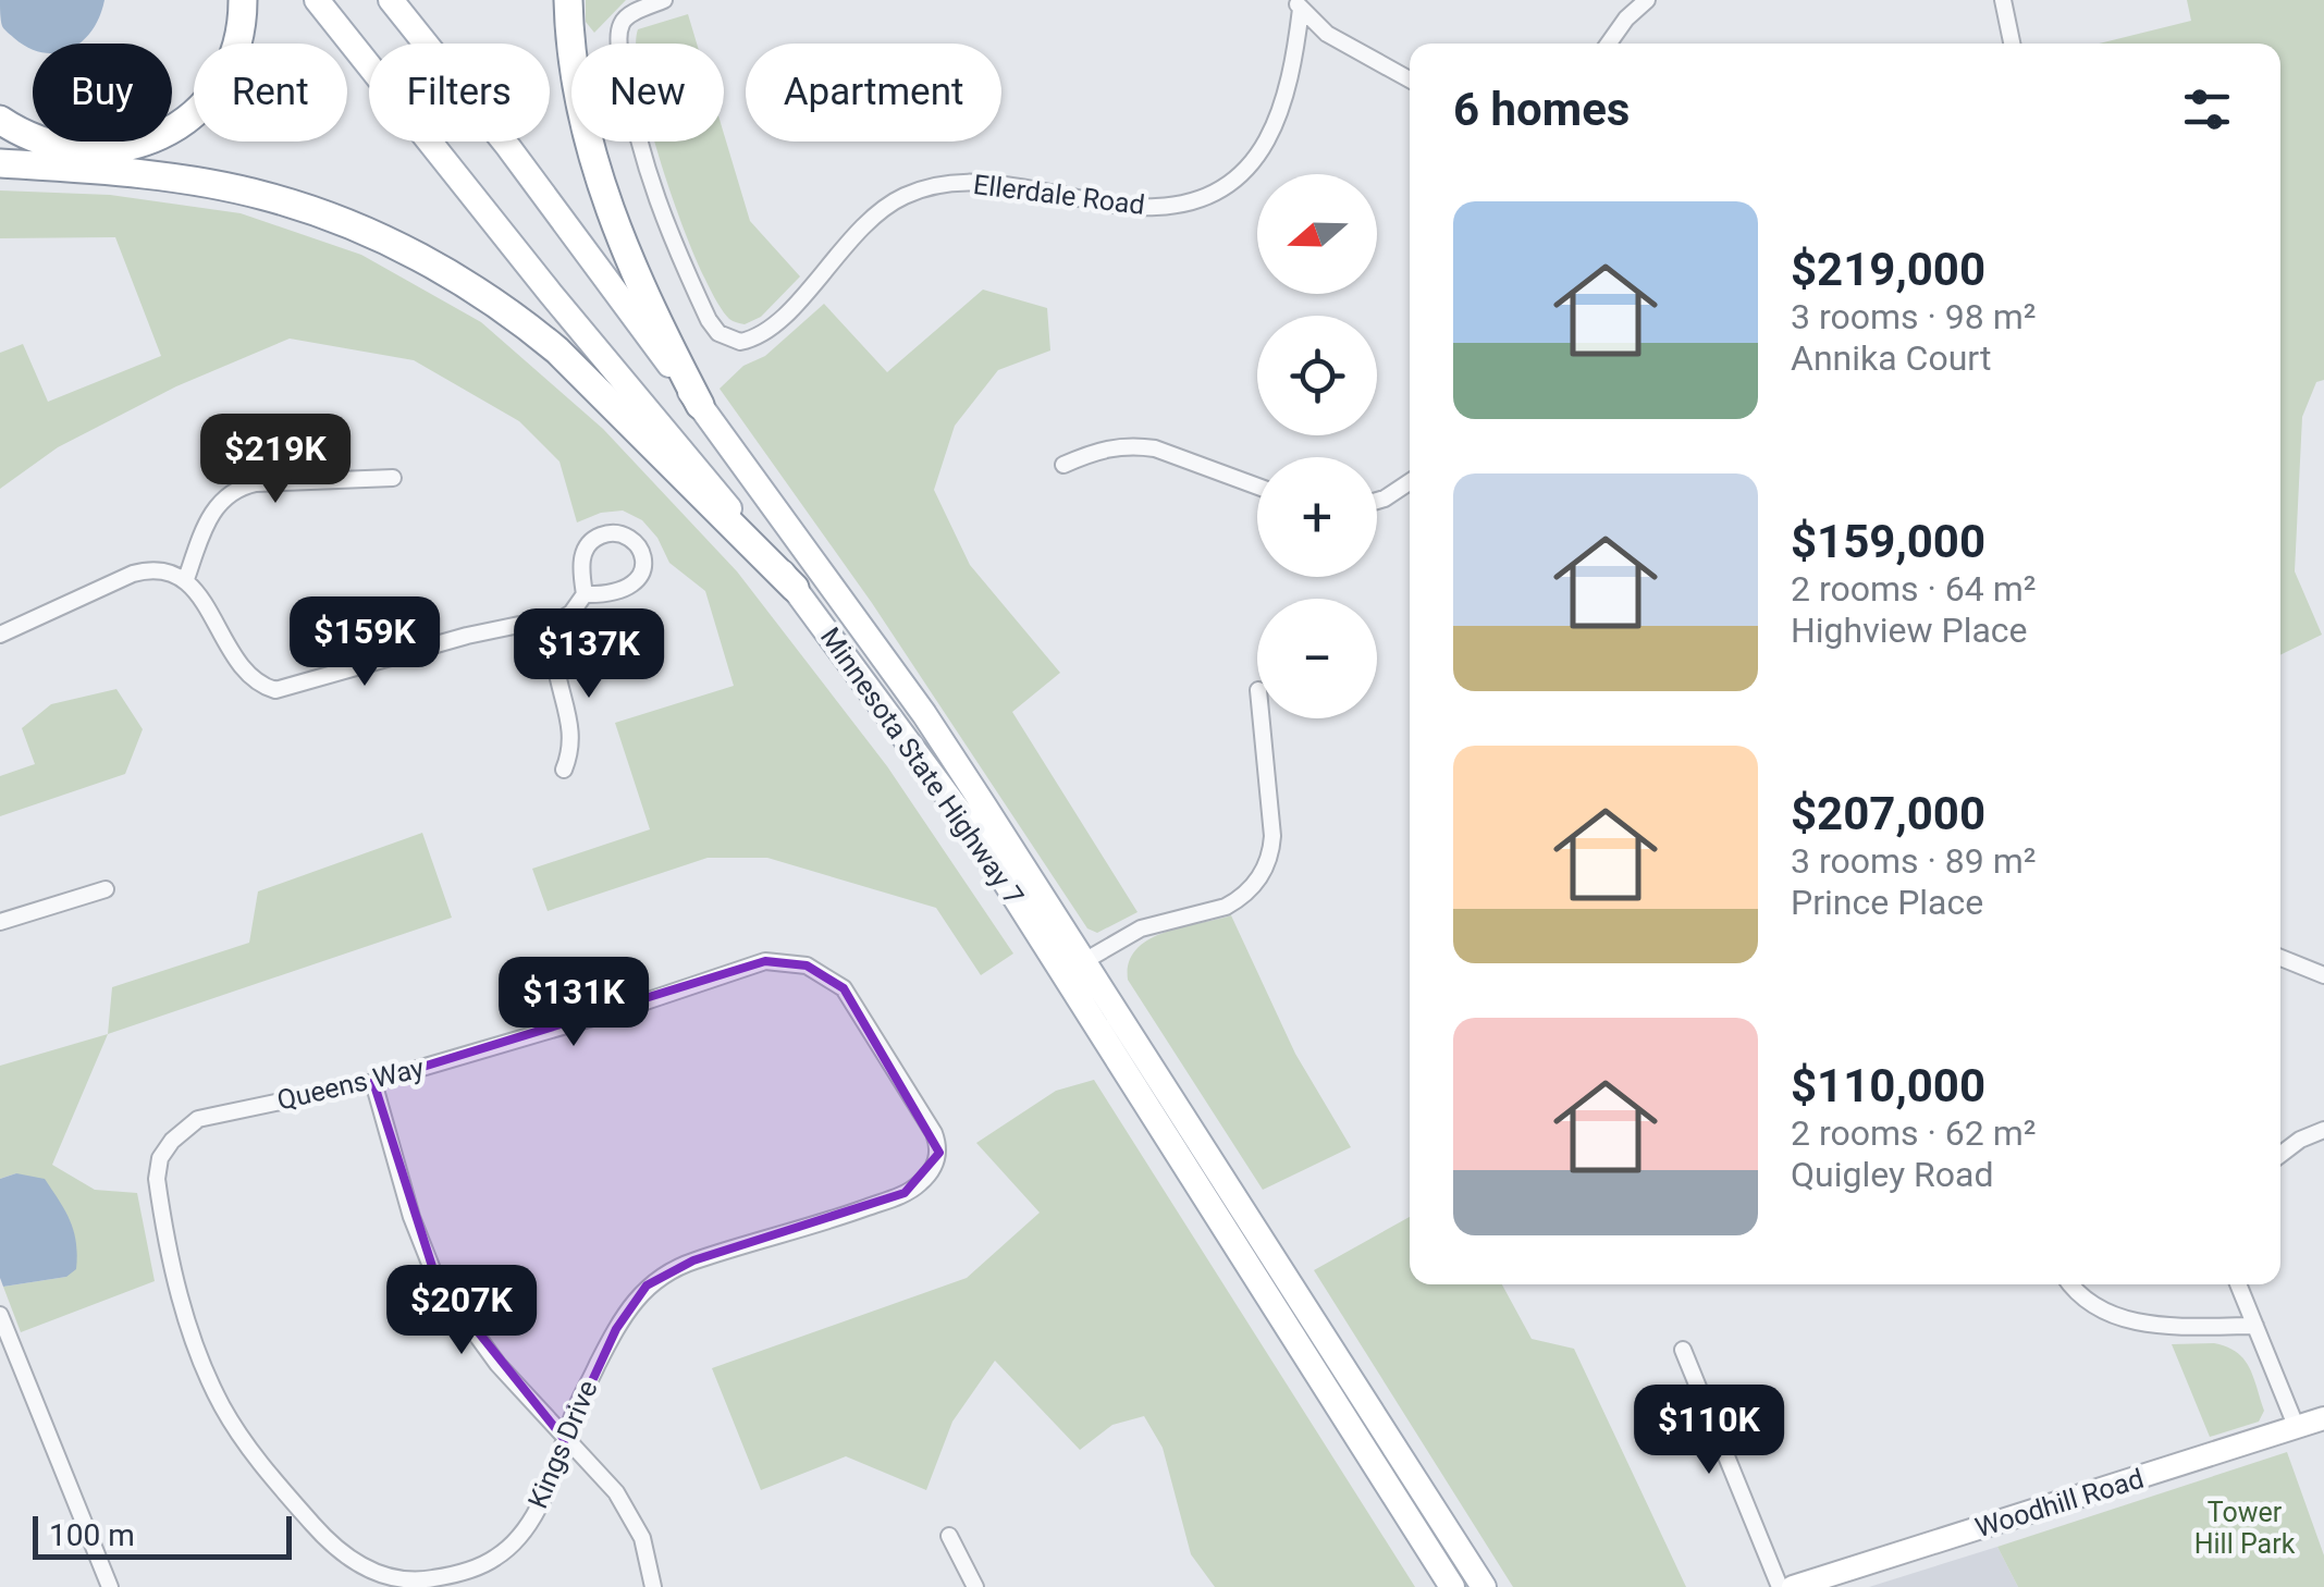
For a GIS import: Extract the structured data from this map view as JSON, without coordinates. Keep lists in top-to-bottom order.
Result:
{
  "streets": {
    "main road": ["Minnesota State Highway 7"],
    "street": [
      "Ellerdale Road",
      "Queens Way",
      "Kings Drive",
      "Woodhill Road"
    ]
  },
  "crossings": [
    ["Queens Way", "Kings Drive"]
  ],
  "parks": ["Tower Hill Park"],
  "scale_bar": "100 m",
  "north": "left",
  "page": {
    "chip": [
      "Buy",
      "Rent",
      "Filters",
      "New",
      "Apartment"
    ],
    "heading": "6 homes",
    "map_buttons": ["+", "−"],
    "list": [
      {
        "name": "$219,000",
        "note": "3 rooms · 98 m² · Annika Court"
      },
      {
        "name": "$159,000",
        "note": "2 rooms · 64 m² · Highview Place"
      },
      {
        "name": "$207,000",
        "note": "3 rooms · 89 m² · Prince Place"
      },
      {
        "name": "$110,000",
        "note": "2 rooms · 62 m² · Quigley Road"
      }
    ],
    "price": [
      "$219K",
      "$159K",
      "$137K",
      "$131K",
      "$207K",
      "$110K"
    ],
    "scale": "100 m"
  }
}
